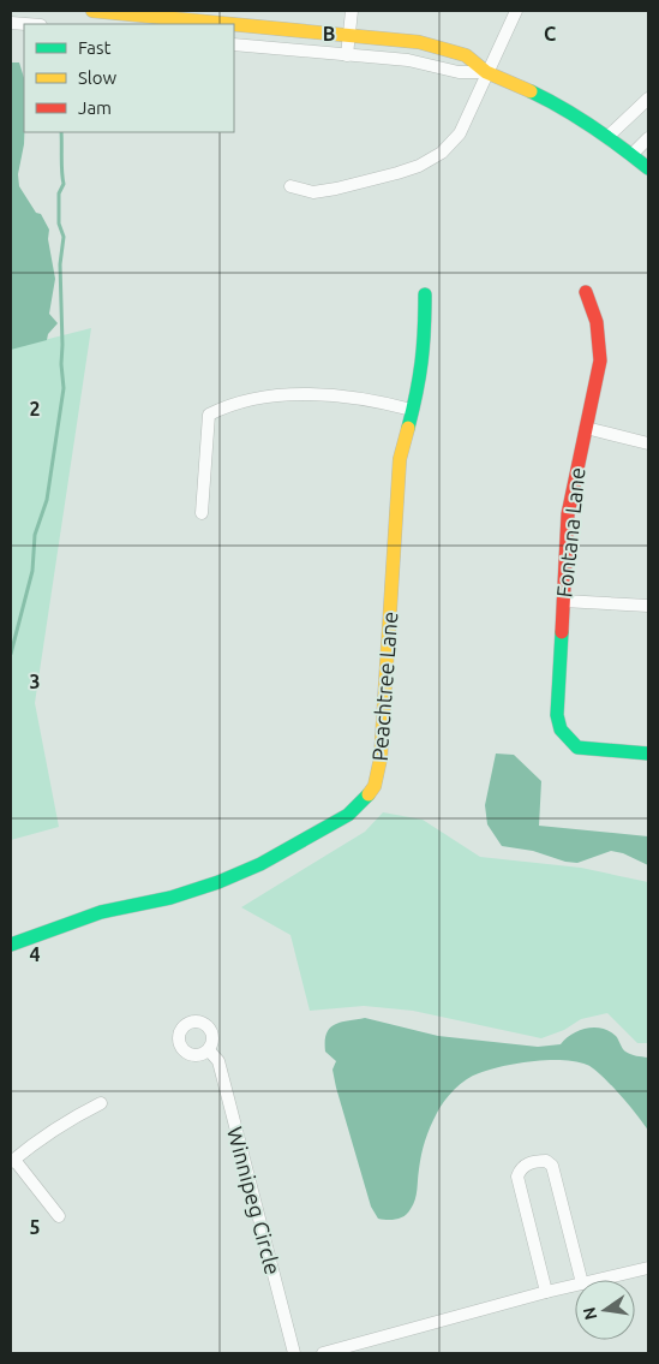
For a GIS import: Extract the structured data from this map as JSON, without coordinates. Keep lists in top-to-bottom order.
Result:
{
  "streets": {
    "street": ["Fontana Lane", "Peachtree Lane", "Winnipeg Circle"]
  },
  "legend": ["Fast", "Slow", "Jam"],
  "north": "left",
  "grid": {
    "columns": ["B", "C"],
    "rows": [
      "2",
      "3",
      "4",
      "5"
    ]
  }
}
